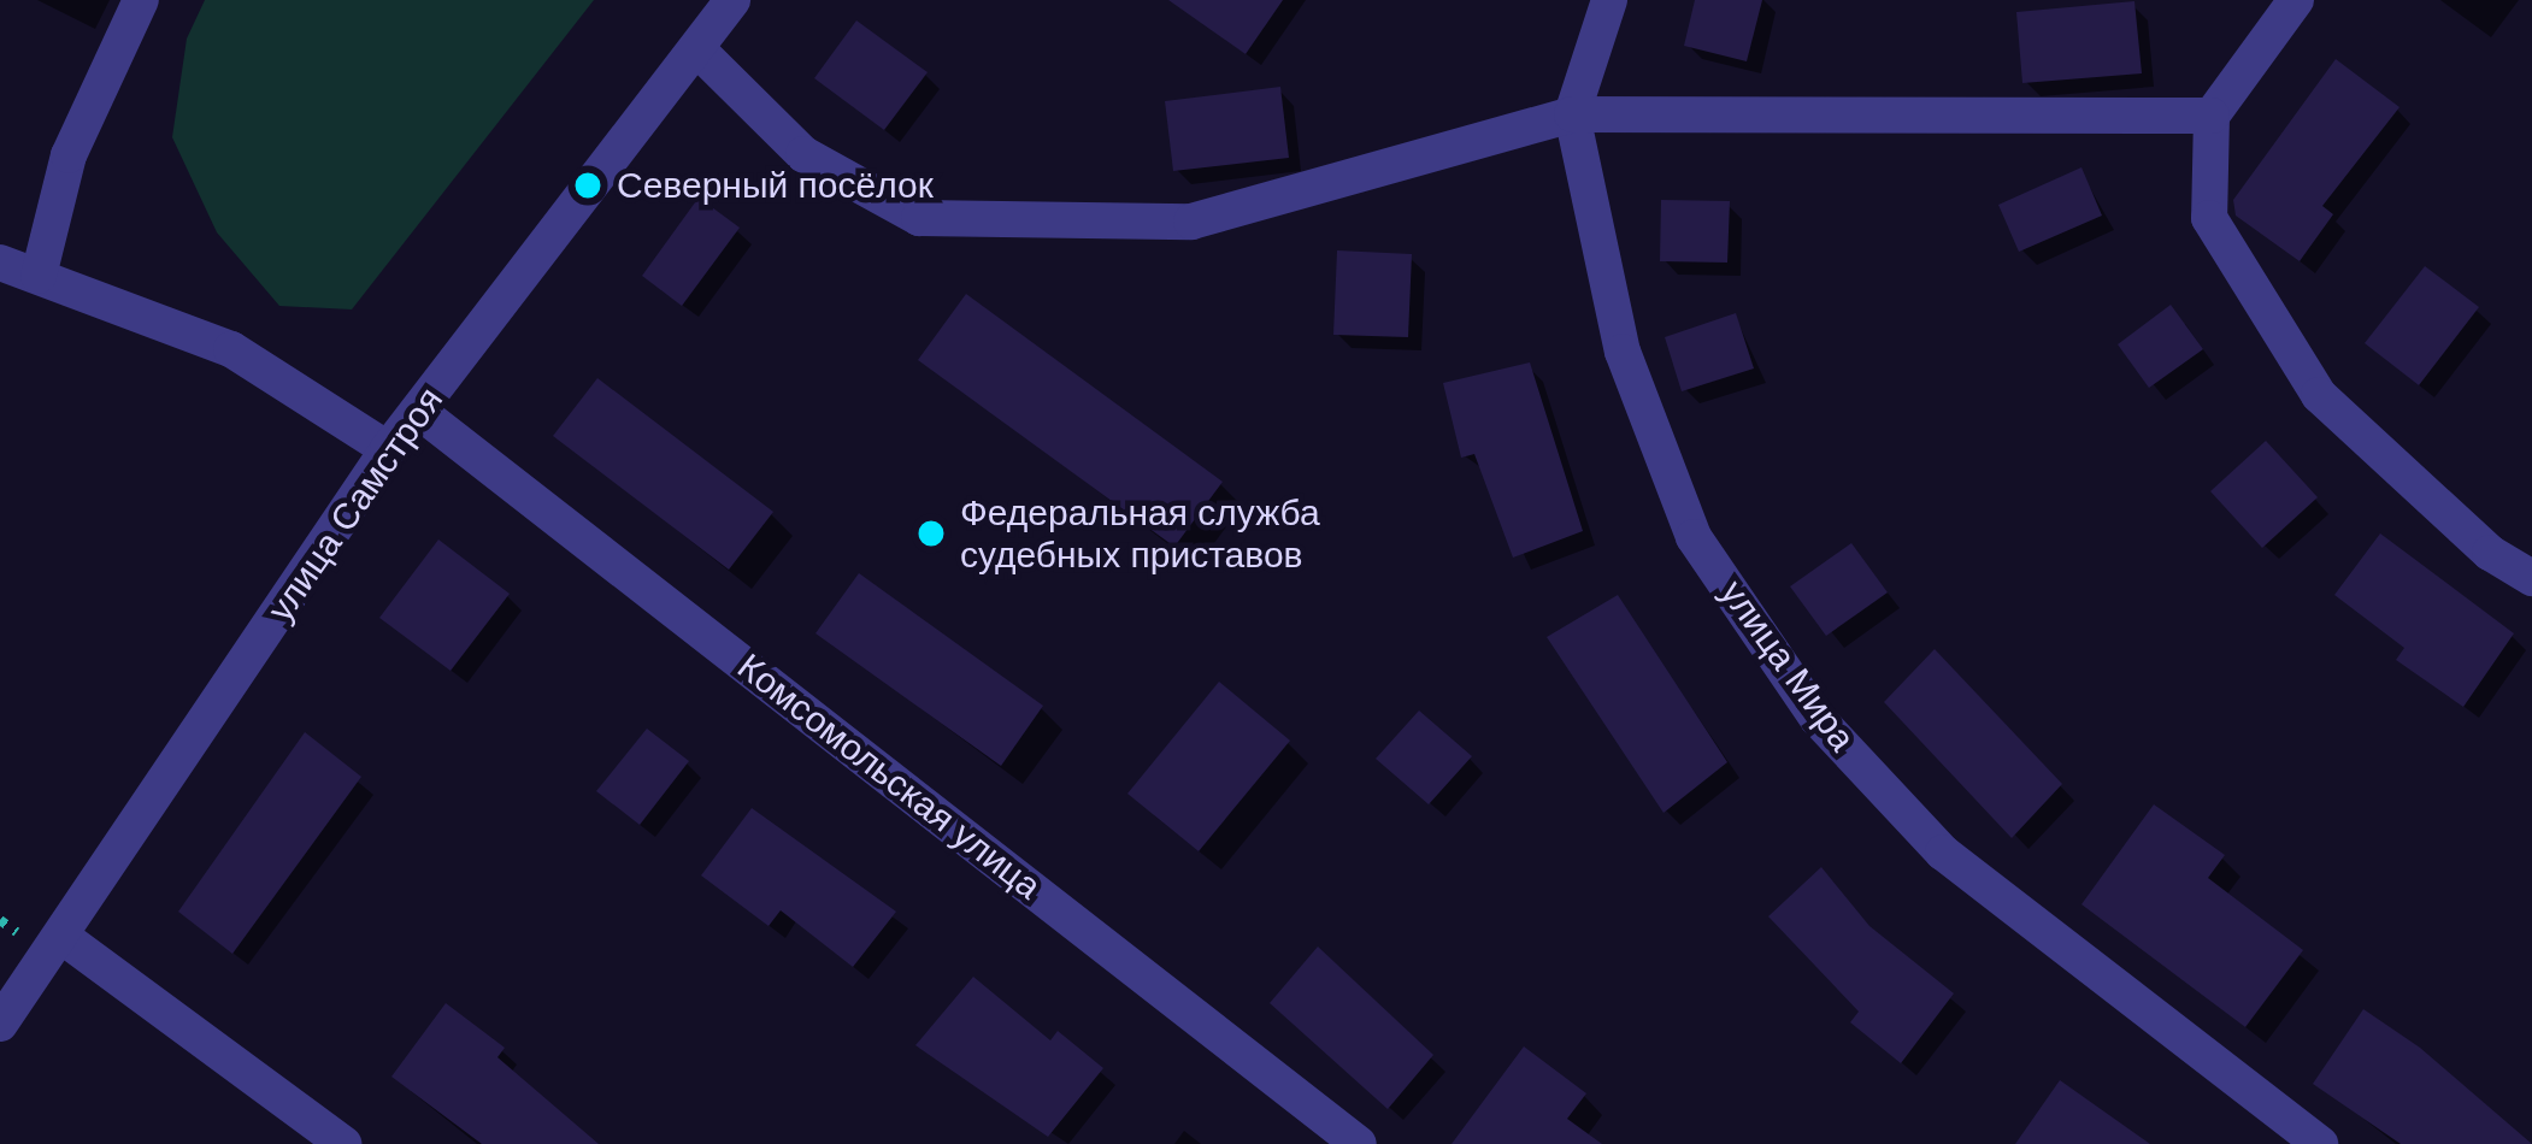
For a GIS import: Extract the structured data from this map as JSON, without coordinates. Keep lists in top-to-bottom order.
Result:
{
  "streets": {
    "street": ["улица Самстроя", "улица Мира", "Комсомольская улица"]
  },
  "crossings": [
    ["улица Самстроя", "Комсомольская улица"]
  ],
  "places": ["Северный посёлок", "Федеральная служба судебных приставов"]
}
